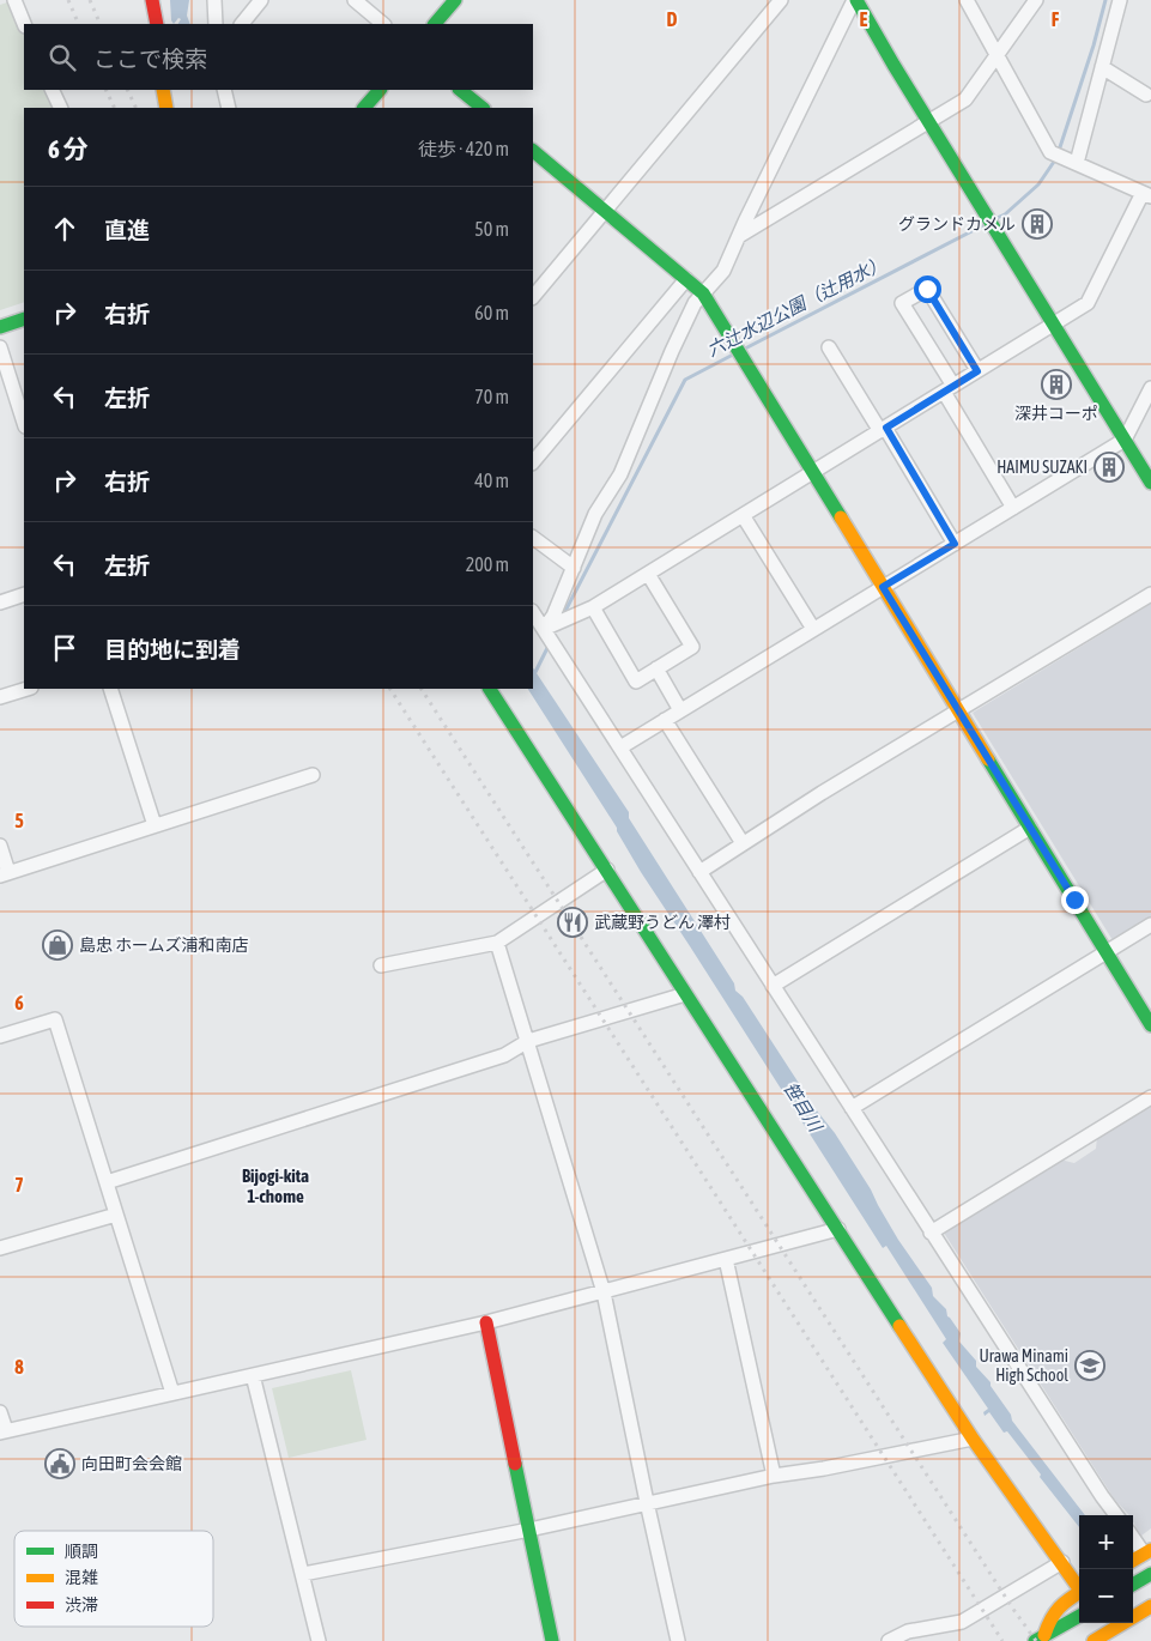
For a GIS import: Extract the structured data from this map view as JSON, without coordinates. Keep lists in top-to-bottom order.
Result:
{
  "districts": ["Bijogi-kita 1-chome"],
  "water": ["六辻水辺公園（辻用水）", "笹目川"],
  "places": {
    "building": ["グランドカメル", "深井コーポ", "HAIMU SUZAKI"],
    "restaurant": ["武蔵野うどん 澤村"],
    "shop": ["島忠 ホームズ浦和南店"],
    "school or university": ["Urawa Minami High School"],
    "public building": ["向田町会会館"]
  },
  "legend": ["順調", "混雑", "渋滞"],
  "page": {
    "search": "ここで検索",
    "heading": ["6 分", "徒歩 · 420 m"],
    "list": [
      ["直進", "50 m"],
      ["右折", "60 m"],
      ["左折", "70 m"],
      ["右折", "40 m"],
      ["左折", "200 m"],
      "目的地に到着"
    ],
    "map_buttons": ["+", "−"]
  },
  "grid": {
    "columns": ["D", "E", "F"],
    "rows": [
      "5",
      "6",
      "7",
      "8"
    ]
  }
}
